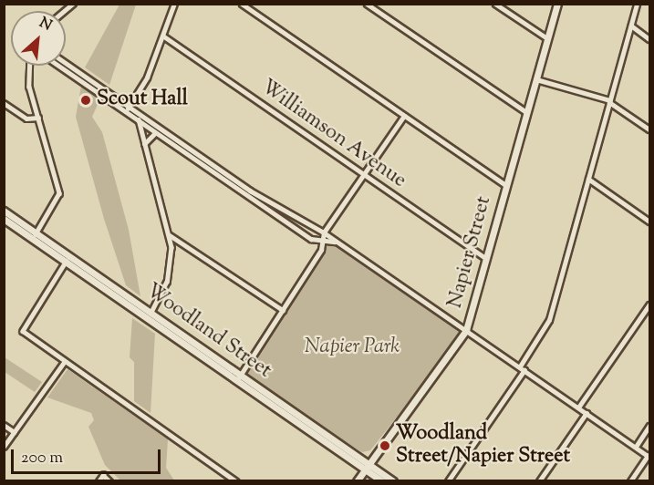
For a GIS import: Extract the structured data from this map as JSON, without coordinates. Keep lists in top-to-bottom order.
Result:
{
  "streets": {
    "main road": ["Napier Street", "Woodland Street"],
    "street": ["Williamson Avenue"]
  },
  "crossings": [
    ["Williamson Avenue", "Napier Street"],
    ["Napier Street", "Woodland Street"]
  ],
  "parks": ["Napier Park"],
  "places": ["Scout Hall", "Woodland Street/Napier Street"],
  "scale_bar": "200 m",
  "north": "top right"
}
